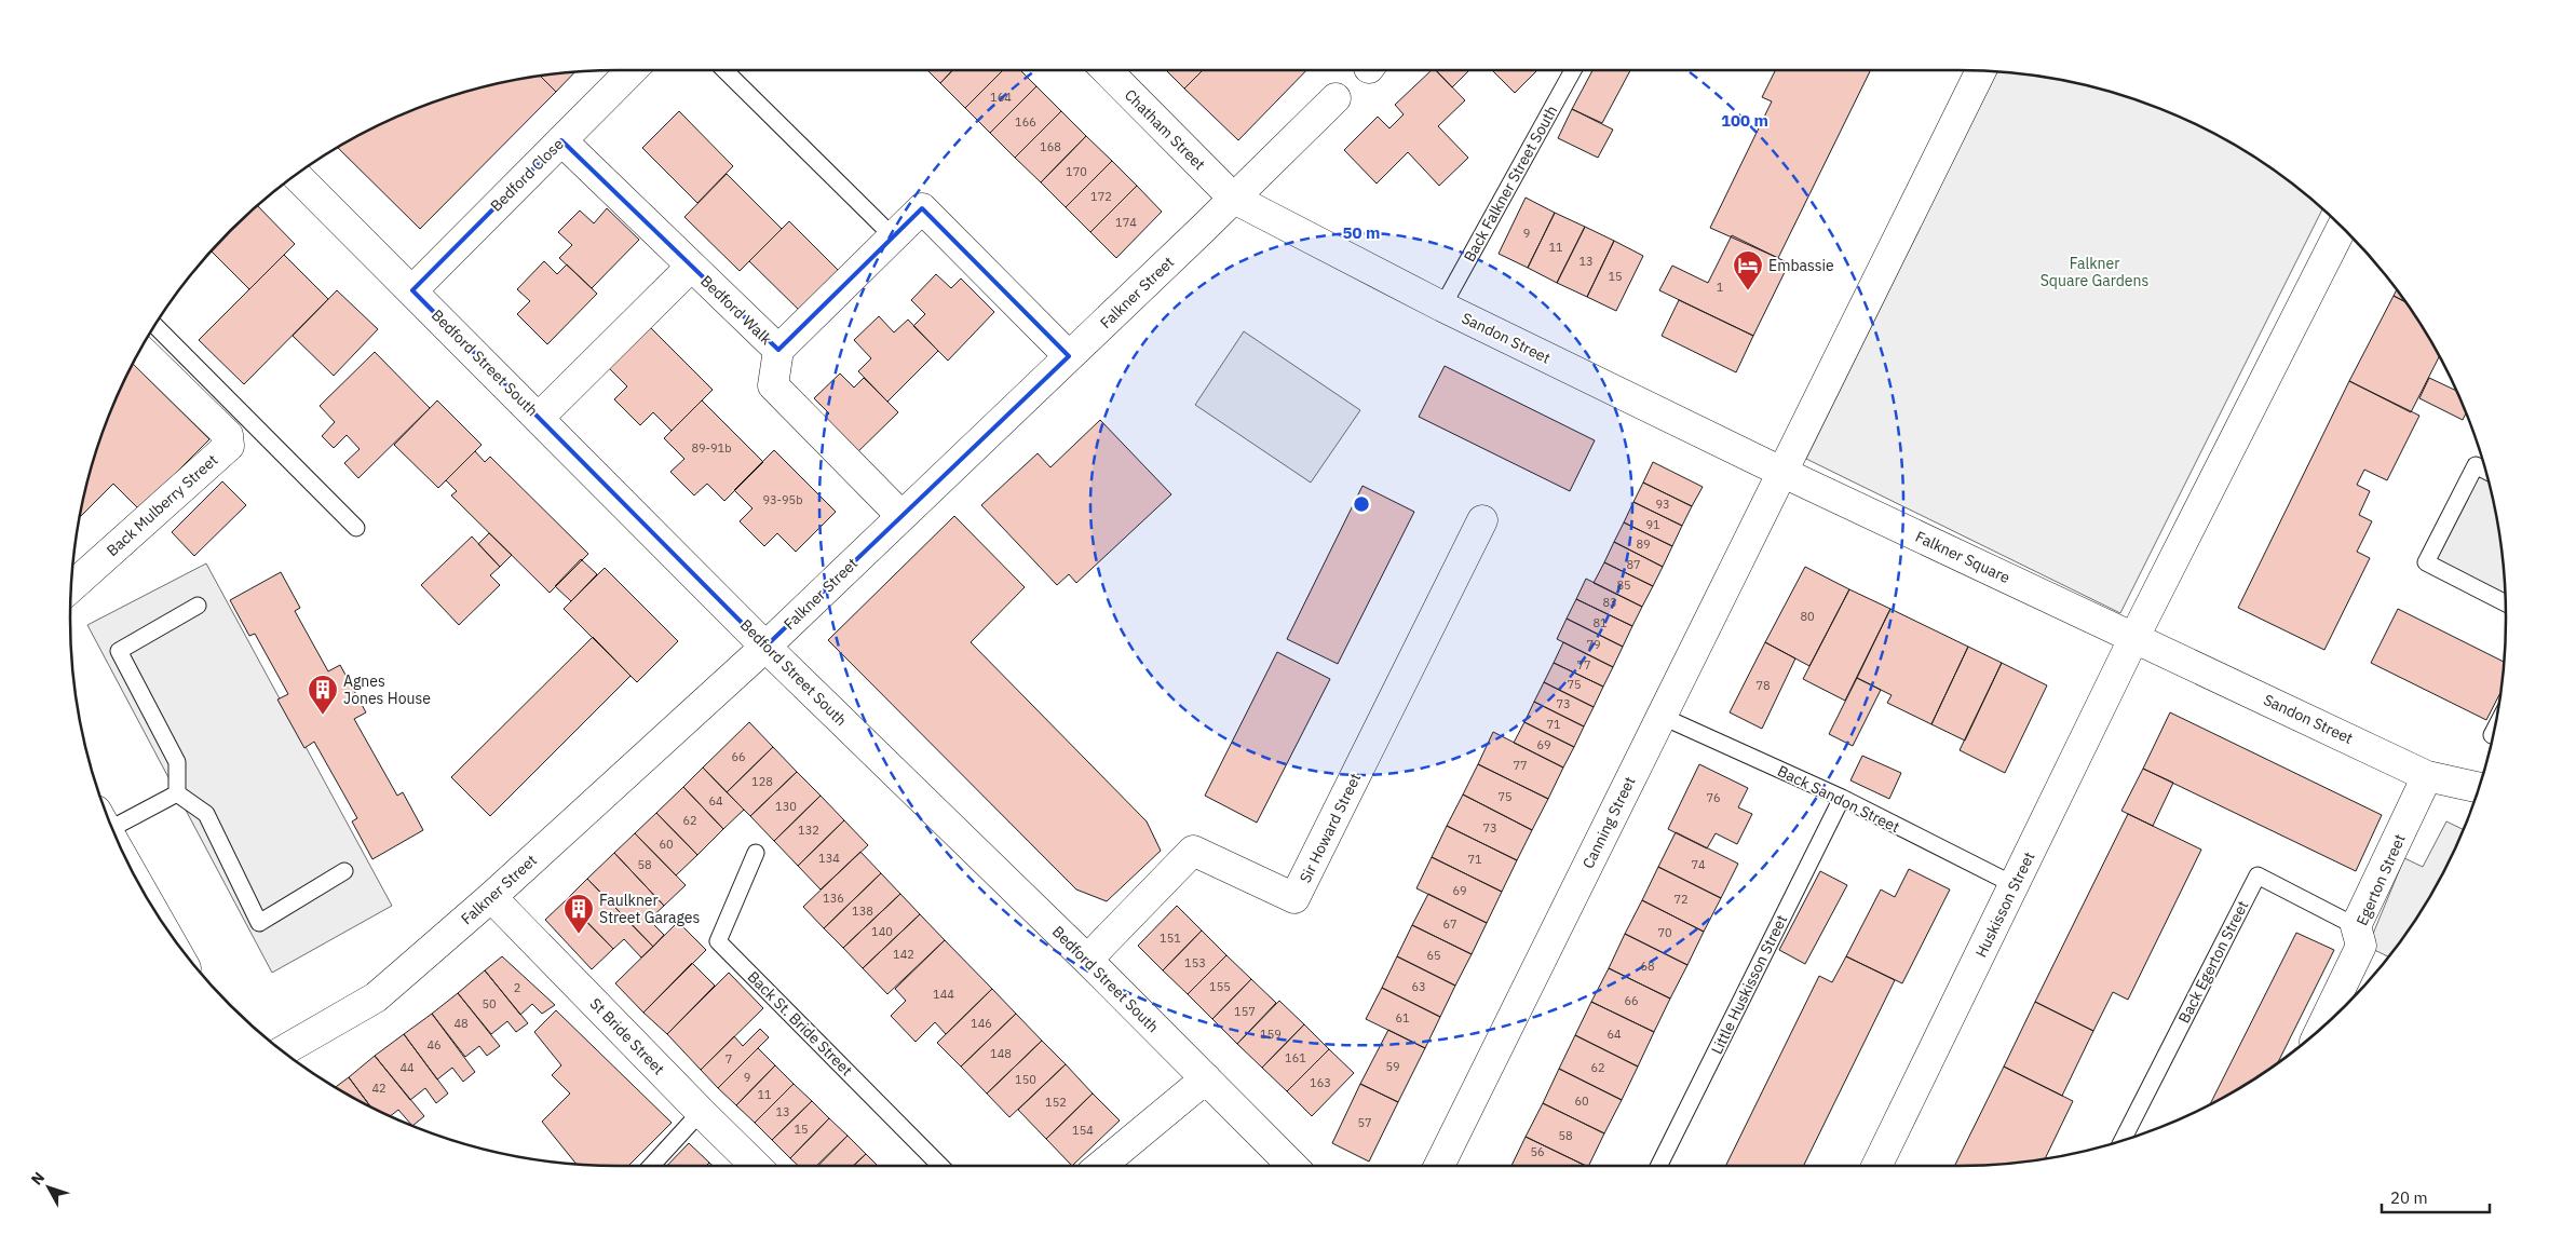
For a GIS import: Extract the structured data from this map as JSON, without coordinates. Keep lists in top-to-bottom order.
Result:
{
  "streets": {
    "street": [
      "Chatham Street",
      "Bedford Close",
      "Falkner Street",
      "Bedford Walk",
      "Sandon Street",
      "Bedford Street South",
      "Back Mulberry Street",
      "Falkner Square",
      "Canning Street",
      "Sir Howard Street",
      "Egerton Street",
      "Huskisson Street",
      "St Bride Street"
    ],
    "lane": [
      "Back Falkner Street South",
      "Back Sandon Street",
      "Back Egerton Street",
      "Little Huskisson Street",
      "Back St. Bride Street"
    ]
  },
  "crossings": [
    ["Chatham Street", "Falkner Street"],
    ["Chatham Street", "Sandon Street"],
    ["Bedford Close", "Bedford Walk"],
    ["Bedford Close", "Bedford Street South"],
    ["Back Falkner Street South", "Sandon Street"],
    ["Falkner Street", "Bedford Walk"],
    ["Falkner Street", "Sandon Street"],
    ["Falkner Street", "Bedford Street South"],
    ["Falkner Street", "St Bride Street"],
    ["Sandon Street", "Falkner Square"],
    ["Sandon Street", "Canning Street"],
    ["Sandon Street", "Egerton Street"],
    ["Sandon Street", "Huskisson Street"],
    ["Bedford Street South", "Sir Howard Street"],
    ["Falkner Square", "Canning Street"],
    ["Falkner Square", "Huskisson Street"],
    ["Back Sandon Street", "Canning Street"],
    ["Back Sandon Street", "Huskisson Street"],
    ["Back Sandon Street", "Little Huskisson Street"],
    ["Egerton Street", "Back Egerton Street"]
  ],
  "parks": ["Falkner Square Gardens"],
  "places": {
    "hotel": ["Embassie"],
    "building": ["Agnes Jones House", "Faulkner Street Garages"]
  },
  "house_numbers": [
    "164",
    "166",
    "168",
    "170",
    "172",
    "174",
    "9",
    "11",
    "13",
    "15",
    "1",
    "89-91b",
    "93-95b",
    "93",
    "91",
    "89",
    "87",
    "85",
    "83",
    "80",
    "81",
    "79",
    "77",
    "75",
    "78",
    "73",
    "71",
    "69",
    "66",
    "77",
    "128",
    "75",
    "76",
    "64",
    "130",
    "62",
    "73",
    "132",
    "60",
    "134",
    "71",
    "58",
    "74",
    "69",
    "136",
    "72",
    "138",
    "67",
    "140",
    "70",
    "151",
    "142",
    "65",
    "153",
    "68",
    "155",
    "63",
    "2",
    "144",
    "66",
    "50",
    "157",
    "61",
    "48",
    "146",
    "159",
    "64",
    "46",
    "148",
    "161",
    "7",
    "59",
    "44",
    "62",
    "9",
    "150",
    "163",
    "42",
    "11",
    "60",
    "152",
    "13",
    "57",
    "15",
    "154",
    "58",
    "56"
  ],
  "scale_bar": "20 m",
  "north": "top left",
  "rings": ["100 m", "50 m"]
}
